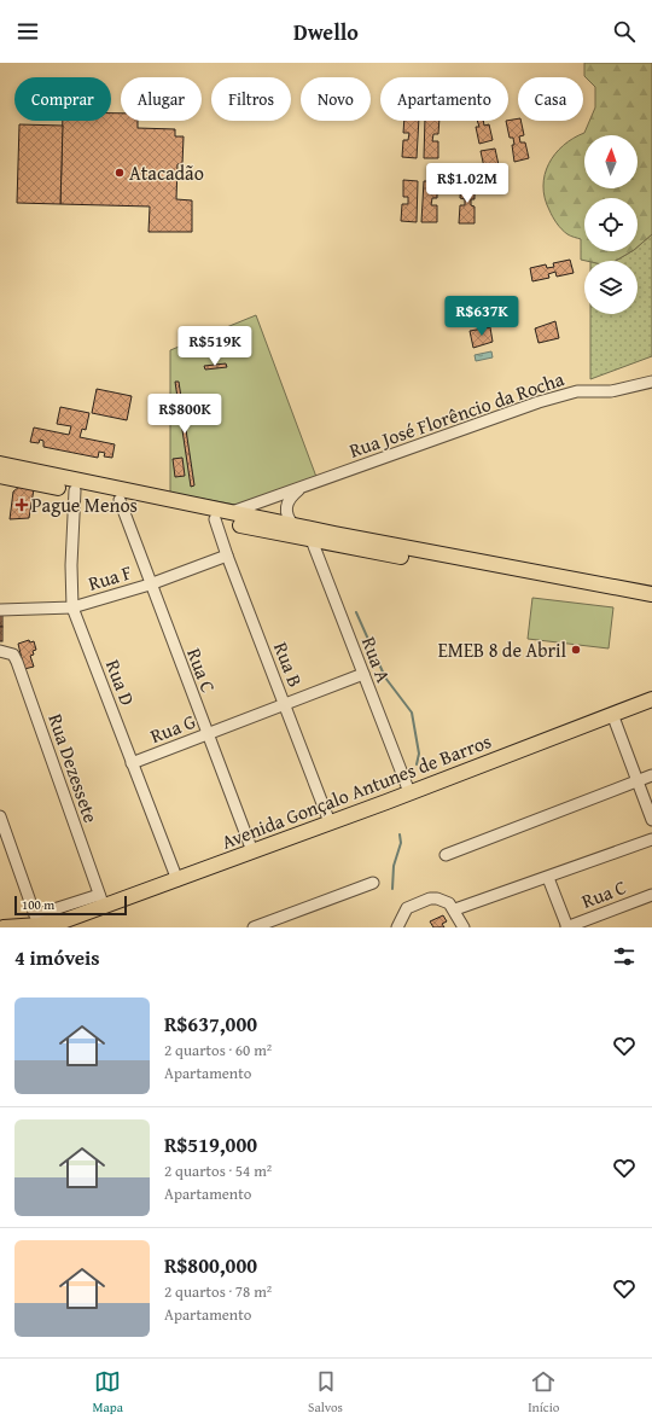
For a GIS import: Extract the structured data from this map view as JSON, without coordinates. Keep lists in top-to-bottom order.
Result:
{
  "streets": {
    "main road": ["Avenida Gonçalo Antunes de Barros"],
    "street": [
      "Rua José Florêncio da Rocha",
      "Rua F",
      "Rua A",
      "Rua B",
      "Rua C",
      "Rua D",
      "Rua G",
      "Rua Dezessete"
    ]
  },
  "crossings": [
    ["Rua F", "Rua B"],
    ["Rua F", "Rua C"],
    ["Rua F", "Rua D"],
    ["Rua A", "Rua G"],
    ["Rua A", "Avenida Gonçalo Antunes de Barros"],
    ["Rua B", "Rua G"],
    ["Rua B", "Avenida Gonçalo Antunes de Barros"],
    ["Rua C", "Rua G"],
    ["Rua C", "Avenida Gonçalo Antunes de Barros"],
    ["Rua D", "Rua G"],
    ["Rua D", "Avenida Gonçalo Antunes de Barros"],
    ["Rua Dezessete", "Avenida Gonçalo Antunes de Barros"]
  ],
  "places": {
    "other": ["Atacadão", "EMEB 8 de Abril"],
    "health": ["Pague Menos"]
  },
  "scale_bar": "100 m",
  "north": "top",
  "page": {
    "header": "Dwello",
    "chip": [
      "Comprar",
      "Alugar",
      "Filtros",
      "Novo",
      "Apartamento",
      "Casa"
    ],
    "price": [
      "R$1.02M",
      "R$637K",
      "R$519K",
      "R$800K"
    ],
    "scale": "100 m",
    "heading": "4 imóveis",
    "list": [
      {
        "name": "R$637,000",
        "note": "2 quartos · 60 m² · Apartamento"
      },
      {
        "name": "R$519,000",
        "note": "2 quartos · 54 m² · Apartamento"
      },
      {
        "name": "R$800,000",
        "note": "2 quartos · 78 m² · Apartamento"
      }
    ],
    "tabs": ["Mapa", "Salvos", "Início"]
  }
}
